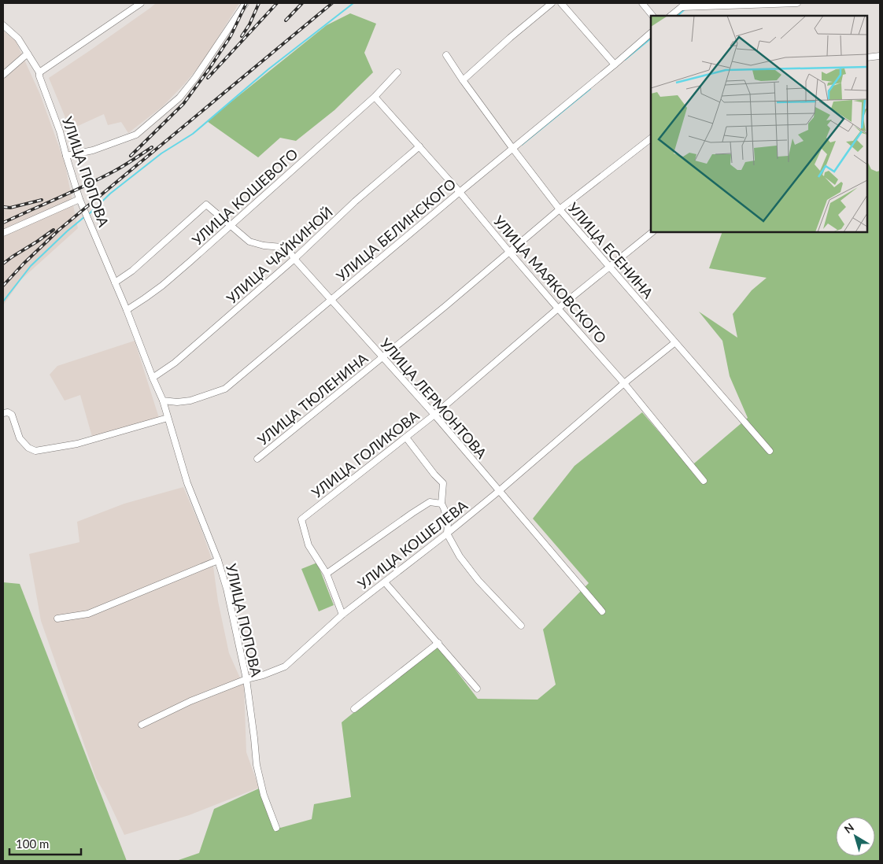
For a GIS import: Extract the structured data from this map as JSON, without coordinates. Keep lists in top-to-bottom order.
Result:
{
  "streets": {
    "street": [
      "УЛИЦА ПОПОВА",
      "УЛИЦА КОШЕВОГО",
      "УЛИЦА БЕЛИНСКОГО",
      "УЛИЦА ЕСЕНИНА",
      "УЛИЦА ЧАЙКИНОЙ",
      "УЛИЦА МАЯКОВСКОГО",
      "УЛИЦА ЛЕРМОНТОВА",
      "УЛИЦА ТЮЛЕНИНА",
      "УЛИЦА ГОЛИКОВА",
      "УЛИЦА КОШЕЛЕВА"
    ]
  },
  "crossings": [
    ["УЛИЦА ПОПОВА", "УЛИЦА КОШЕВОГО"],
    ["УЛИЦА ПОПОВА", "УЛИЦА БЕЛИНСКОГО"],
    ["УЛИЦА ПОПОВА", "УЛИЦА ЧАЙКИНОЙ"],
    ["УЛИЦА ПОПОВА", "УЛИЦА ЛЕРМОНТОВА"],
    ["УЛИЦА ПОПОВА", "УЛИЦА КОШЕЛЕВА"],
    ["УЛИЦА КОШЕВОГО", "УЛИЦА МАЯКОВСКОГО"],
    ["УЛИЦА КОШЕВОГО", "УЛИЦА ЛЕРМОНТОВА"],
    ["УЛИЦА БЕЛИНСКОГО", "УЛИЦА ЕСЕНИНА"],
    ["УЛИЦА БЕЛИНСКОГО", "УЛИЦА МАЯКОВСКОГО"],
    ["УЛИЦА БЕЛИНСКОГО", "УЛИЦА ЛЕРМОНТОВА"],
    ["УЛИЦА ЕСЕНИНА", "УЛИЦА ТЮЛЕНИНА"],
    ["УЛИЦА ЕСЕНИНА", "УЛИЦА ГОЛИКОВА"],
    ["УЛИЦА ЕСЕНИНА", "УЛИЦА КОШЕЛЕВА"],
    ["УЛИЦА ЧАЙКИНОЙ", "УЛИЦА МАЯКОВСКОГО"],
    ["УЛИЦА ЧАЙКИНОЙ", "УЛИЦА ЛЕРМОНТОВА"],
    ["УЛИЦА МАЯКОВСКОГО", "УЛИЦА ТЮЛЕНИНА"],
    ["УЛИЦА МАЯКОВСКОГО", "УЛИЦА ГОЛИКОВА"],
    ["УЛИЦА МАЯКОВСКОГО", "УЛИЦА КОШЕЛЕВА"],
    ["УЛИЦА ЛЕРМОНТОВА", "УЛИЦА ТЮЛЕНИНА"],
    ["УЛИЦА ЛЕРМОНТОВА", "УЛИЦА ГОЛИКОВА"],
    ["УЛИЦА ЛЕРМОНТОВА", "УЛИЦА КОШЕЛЕВА"],
    ["УЛИЦА ГОЛИКОВА", "УЛИЦА КОШЕЛЕВА"]
  ],
  "scale_bar": "100 m",
  "north": "top left"
}
